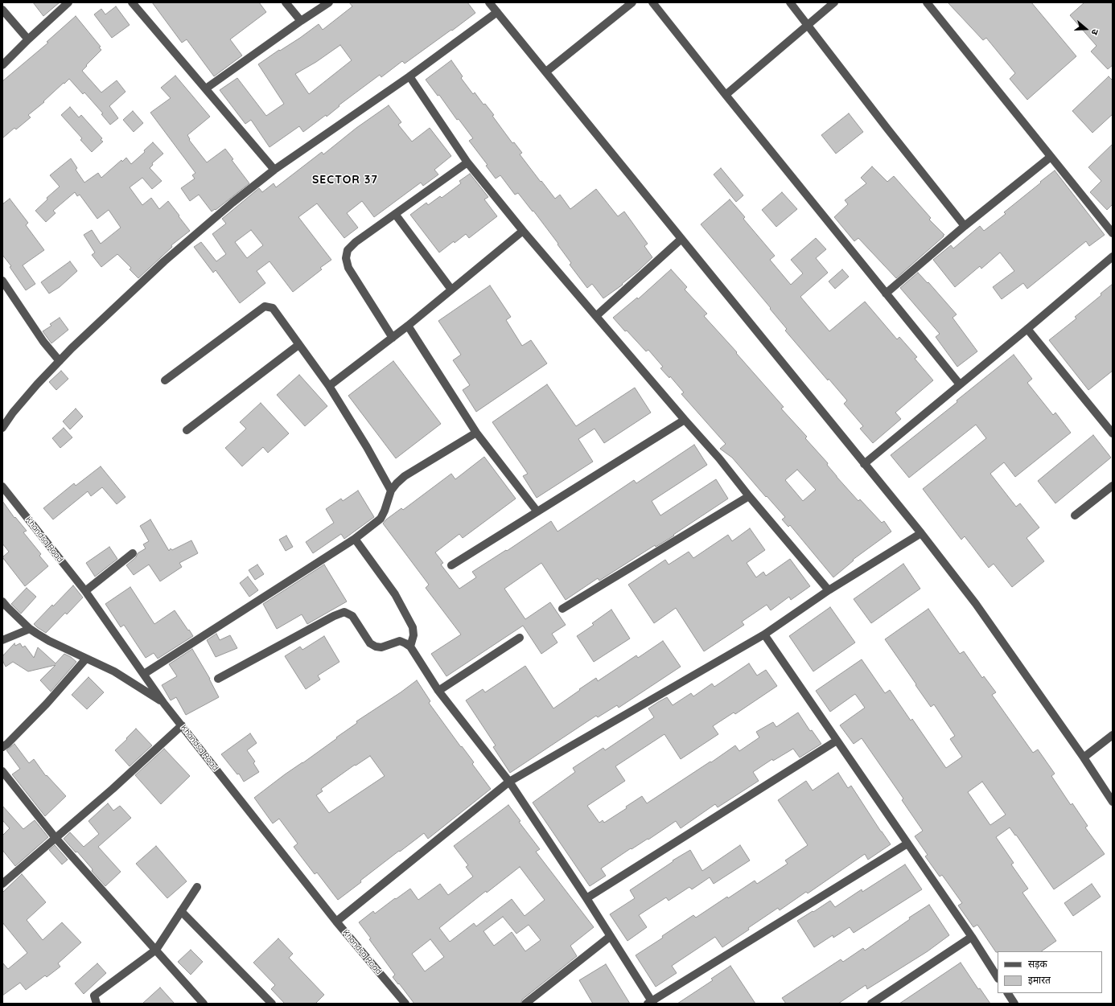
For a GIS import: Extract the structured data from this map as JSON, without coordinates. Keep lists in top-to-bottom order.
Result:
{
  "streets": {
    "street": ["Khandsa Road"]
  },
  "districts": ["SECTOR 37"],
  "legend": ["सड़क", "इमारत"],
  "north": "right"
}
